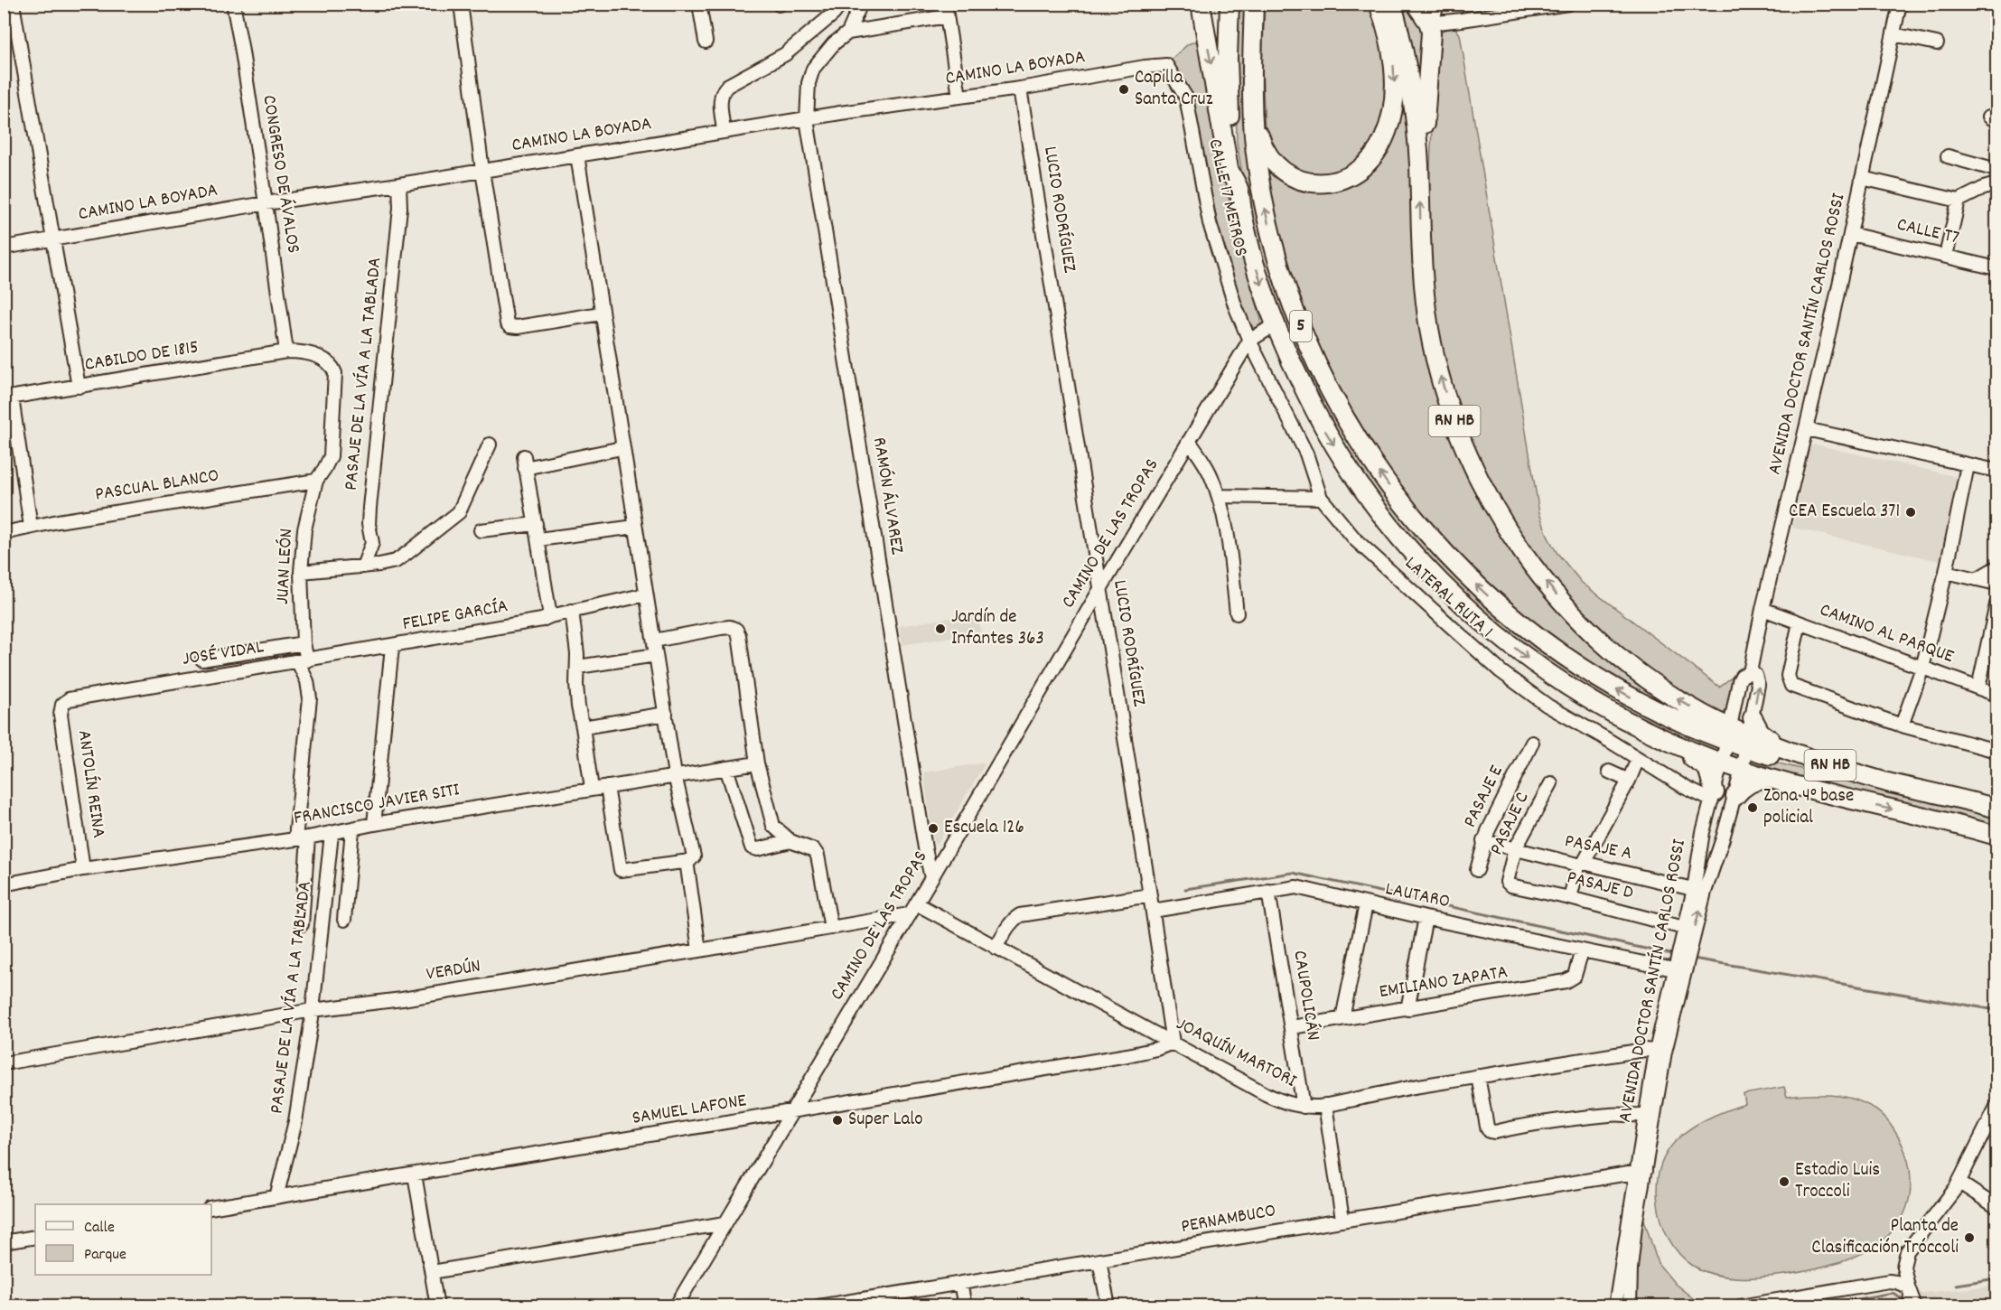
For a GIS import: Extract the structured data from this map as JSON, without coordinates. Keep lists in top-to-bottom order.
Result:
{
  "streets": {
    "highway": ["5", "RN HB"],
    "street": [
      "CAMINO LA BOYADA",
      "CONGRESO DE ÁVALOS",
      "CALLE 17 METROS",
      "LUCIO RODRÍGUEZ",
      "CALLE T7",
      "AVENIDA DOCTOR SANTÍN CARLOS ROSSI",
      "CABILDO DE 1815",
      "PASAJE DE LA VÍA A LA TABLADA",
      "PASCUAL BLANCO",
      "RAMÓN ÁLVAREZ",
      "CAMINO DE LAS TROPAS",
      "JUAN LEÓN",
      "LATERAL RUTA 1",
      "FELIPE GARCÍA",
      "CAMINO AL PARQUE",
      "JOSÉ VIDAL",
      "ANTOLÍN REINA",
      "PASAJE E",
      "FRANCISCO JAVIER SITI",
      "PASAJE C",
      "PASAJE A",
      "PASAJE D",
      "LAUTARO",
      "VERDÚN",
      "EMILIANO ZAPATA",
      "CAUPOLICÁN",
      "JOAQUÍN MARTORI",
      "SAMUEL LAFONE",
      "PERNAMBUCO"
    ]
  },
  "crossings": [
    ["CAMINO LA BOYADA", "CONGRESO DE ÁVALOS"],
    ["CAMINO LA BOYADA", "CALLE 17 METROS"],
    ["CAMINO LA BOYADA", "LUCIO RODRÍGUEZ"],
    ["CAMINO LA BOYADA", "PASAJE DE LA VÍA A LA TABLADA"],
    ["CAMINO LA BOYADA", "RAMÓN ÁLVAREZ"],
    ["CONGRESO DE ÁVALOS", "CABILDO DE 1815"],
    ["CONGRESO DE ÁVALOS", "JUAN LEÓN"],
    ["CALLE 17 METROS", "CAMINO DE LAS TROPAS"],
    ["CALLE 17 METROS", "LATERAL RUTA 1"],
    ["LUCIO RODRÍGUEZ", "CAMINO DE LAS TROPAS"],
    ["LUCIO RODRÍGUEZ", "LAUTARO"],
    ["LUCIO RODRÍGUEZ", "JOAQUÍN MARTORI"],
    ["LUCIO RODRÍGUEZ", "SAMUEL LAFONE"],
    ["CALLE T7", "AVENIDA DOCTOR SANTÍN CARLOS ROSSI"],
    ["5", "AVENIDA DOCTOR SANTÍN CARLOS ROSSI"],
    ["5", "RN HB"],
    ["AVENIDA DOCTOR SANTÍN CARLOS ROSSI", "RN HB"],
    ["AVENIDA DOCTOR SANTÍN CARLOS ROSSI", "LATERAL RUTA 1"],
    ["AVENIDA DOCTOR SANTÍN CARLOS ROSSI", "CAMINO AL PARQUE"],
    ["AVENIDA DOCTOR SANTÍN CARLOS ROSSI", "PASAJE A"],
    ["AVENIDA DOCTOR SANTÍN CARLOS ROSSI", "PASAJE D"],
    ["AVENIDA DOCTOR SANTÍN CARLOS ROSSI", "LAUTARO"],
    ["AVENIDA DOCTOR SANTÍN CARLOS ROSSI", "JOAQUÍN MARTORI"],
    ["AVENIDA DOCTOR SANTÍN CARLOS ROSSI", "PERNAMBUCO"],
    ["CABILDO DE 1815", "JUAN LEÓN"],
    ["PASAJE DE LA VÍA A LA TABLADA", "FRANCISCO JAVIER SITI"],
    ["PASAJE DE LA VÍA A LA TABLADA", "VERDÚN"],
    ["PASAJE DE LA VÍA A LA TABLADA", "SAMUEL LAFONE"],
    ["RN HB", "CAMINO DE LAS TROPAS"],
    ["PASCUAL BLANCO", "JUAN LEÓN"],
    ["RAMÓN ÁLVAREZ", "CAMINO DE LAS TROPAS"],
    ["CAMINO DE LAS TROPAS", "LATERAL RUTA 1"],
    ["CAMINO DE LAS TROPAS", "VERDÚN"],
    ["CAMINO DE LAS TROPAS", "JOAQUÍN MARTORI"],
    ["CAMINO DE LAS TROPAS", "SAMUEL LAFONE"],
    ["JUAN LEÓN", "JOSÉ VIDAL"],
    ["JUAN LEÓN", "FRANCISCO JAVIER SITI"],
    ["FELIPE GARCÍA", "JOSÉ VIDAL"],
    ["FELIPE GARCÍA", "FRANCISCO JAVIER SITI"],
    ["JOSÉ VIDAL", "ANTOLÍN REINA"],
    ["ANTOLÍN REINA", "FRANCISCO JAVIER SITI"],
    ["PASAJE E", "PASAJE A"],
    ["PASAJE C", "PASAJE A"],
    ["PASAJE C", "PASAJE D"],
    ["LAUTARO", "EMILIANO ZAPATA"],
    ["LAUTARO", "CAUPOLICÁN"],
    ["VERDÚN", "JOAQUÍN MARTORI"],
    ["EMILIANO ZAPATA", "CAUPOLICÁN"],
    ["CAUPOLICÁN", "JOAQUÍN MARTORI"],
    ["JOAQUÍN MARTORI", "SAMUEL LAFONE"]
  ],
  "places": [
    "Capilla Santa Cruz",
    "CEA Escuela 371",
    "Jardín de Infantes 363",
    "Zona 4° base policial",
    "Escuela 126",
    "Super Lalo",
    "Estadio Luis Troccoli",
    "Planta de Clasificación Tróccoli"
  ],
  "legend": ["Calle", "Parque"]
}
